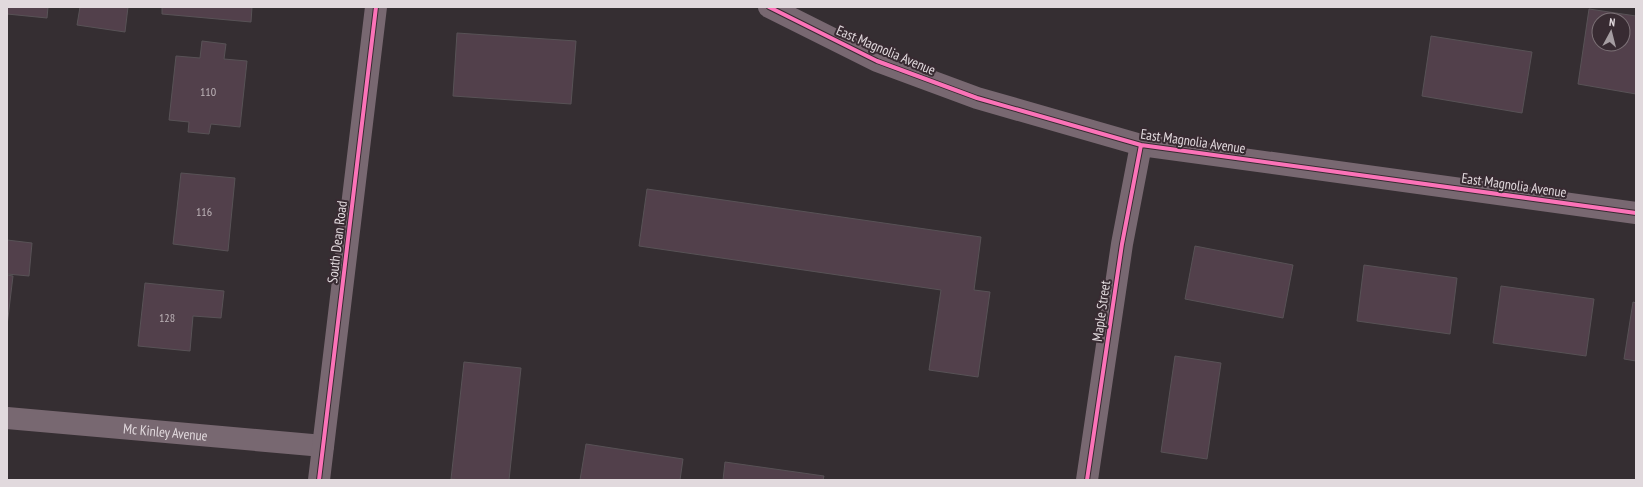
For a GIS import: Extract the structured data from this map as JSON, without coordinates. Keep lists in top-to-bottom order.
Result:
{
  "streets": {
    "street": [
      "East Magnolia Avenue",
      "South Dean Road",
      "Maple Street",
      "Mc Kinley Avenue"
    ]
  },
  "crossings": [
    ["East Magnolia Avenue", "Maple Street"],
    ["South Dean Road", "Mc Kinley Avenue"]
  ],
  "house_numbers": ["110", "116", "128"],
  "north": "top"
}
